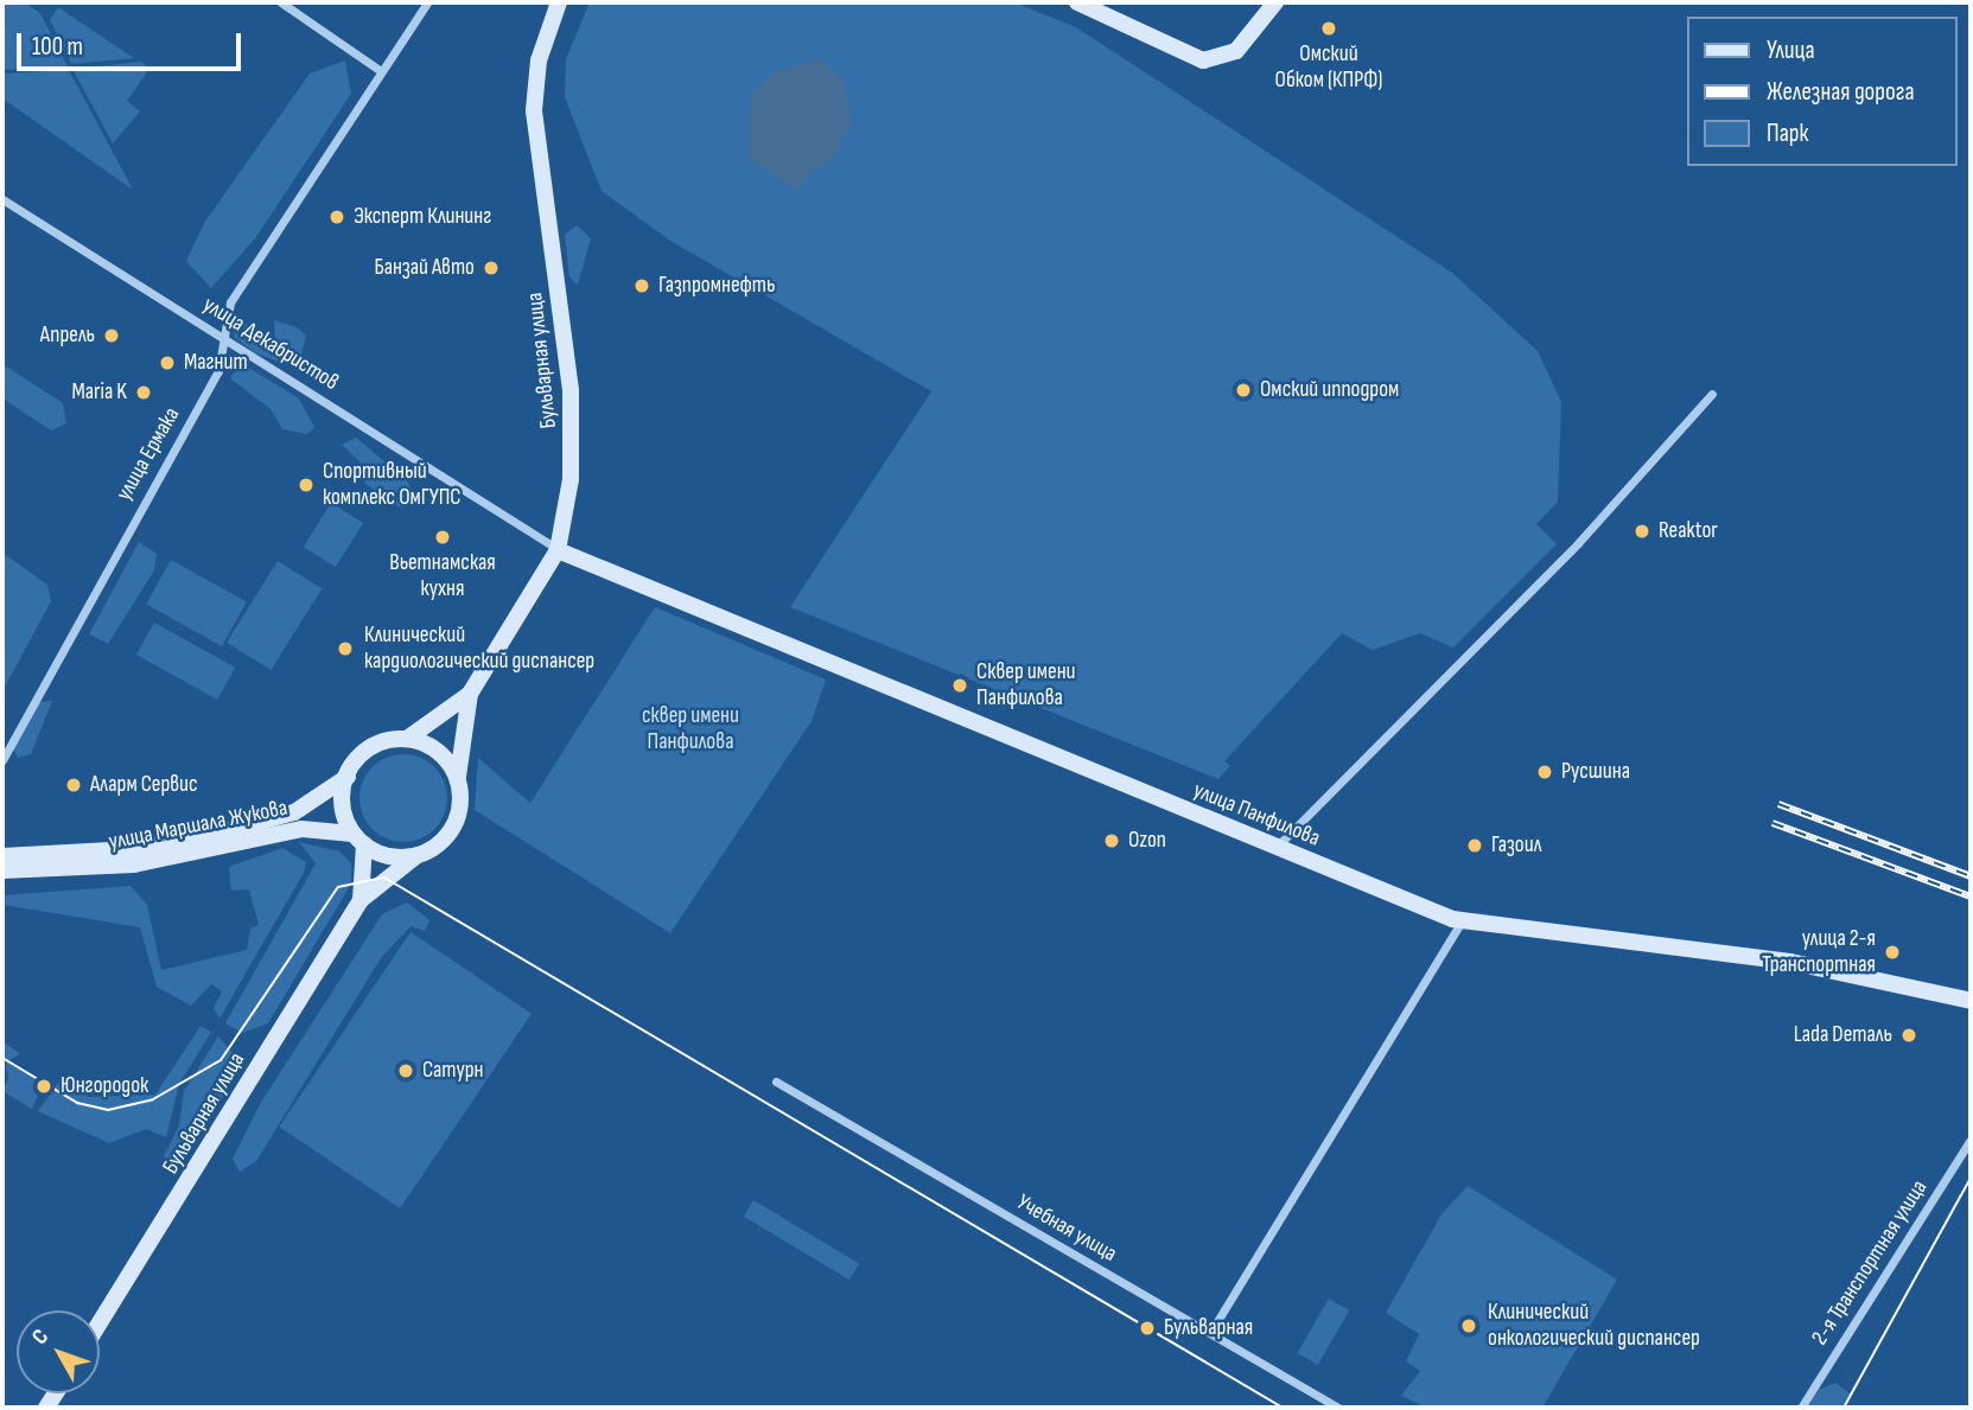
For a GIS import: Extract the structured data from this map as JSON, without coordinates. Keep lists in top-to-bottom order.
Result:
{
  "streets": {
    "main road": ["Бульварная улица", "улица Панфилова", "улица Маршала Жукова"],
    "street": [
      "улица Декабристов",
      "улица Ермака",
      "Учебная улица",
      "2-я Транспортная улица"
    ]
  },
  "crossings": [
    ["улица Декабристов", "Бульварная улица"],
    ["улица Декабристов", "улица Ермака"],
    ["улица Декабристов", "улица Панфилова"],
    ["Бульварная улица", "улица Панфилова"],
    ["Бульварная улица", "улица Маршала Жукова"]
  ],
  "parks": ["сквер имени Панфилова"],
  "places": [
    "Омский Обком (КПРФ)",
    "Эксперт Клининг",
    "Банзай Авто",
    "Газпромнефть",
    "Апрель",
    "Магнит",
    "Омский ипподром",
    "Maria K",
    "Спортивный комплекс ОмГУПС",
    "Reaktor",
    "Вьетнамская кухня",
    "Клинический кардиологический диспансер",
    "Сквер имени Панфилова",
    "Русшина",
    "Аларм Сервис",
    "Ozon",
    "Газоил",
    "улица 2-я Транспортная",
    "Lada Dеталь",
    "Сатурн",
    "Юнгородок",
    "Клинический онкологический диспансер",
    "Бульварная"
  ],
  "legend": ["Улица", "Железная дорога", "Парк"],
  "scale_bar": "100 m",
  "north": "top left"
}
